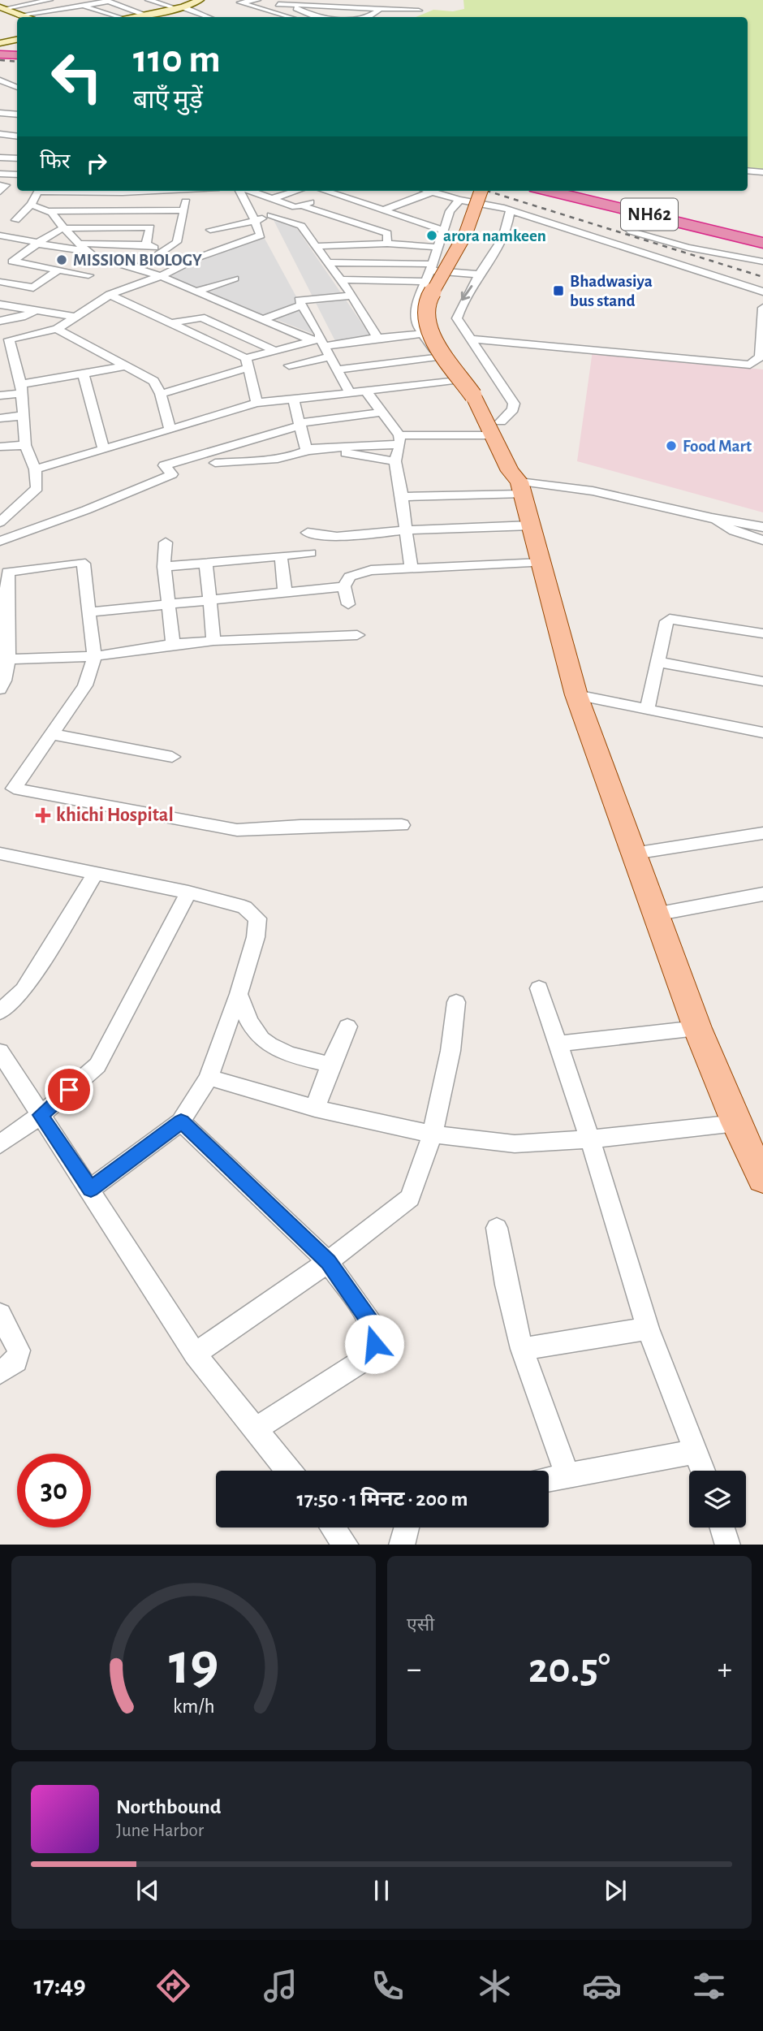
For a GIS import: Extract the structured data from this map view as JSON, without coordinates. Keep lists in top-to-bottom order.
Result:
{
  "streets": {
    "highway": ["NH62"]
  },
  "places": {
    "other": ["arora namkeen", "MISSION BIOLOGY", "Food Mart"],
    "transit": ["Bhadwasiya bus stand"],
    "health": ["khichi Hospital"]
  },
  "page": {
    "turn": ["110 m", "बाएँ मुड़ें"],
    "then": "फिर",
    "limit": "30",
    "trip": "17:50 · 1 मिनट · 200 m",
    "tile": "एसी",
    "heat": ["−", "20.5°", "+"],
    "song": ["Northbound", "June Harbor"],
    "tabs": "17:49",
    "gauge": ["19", "km/h"]
  }
}
